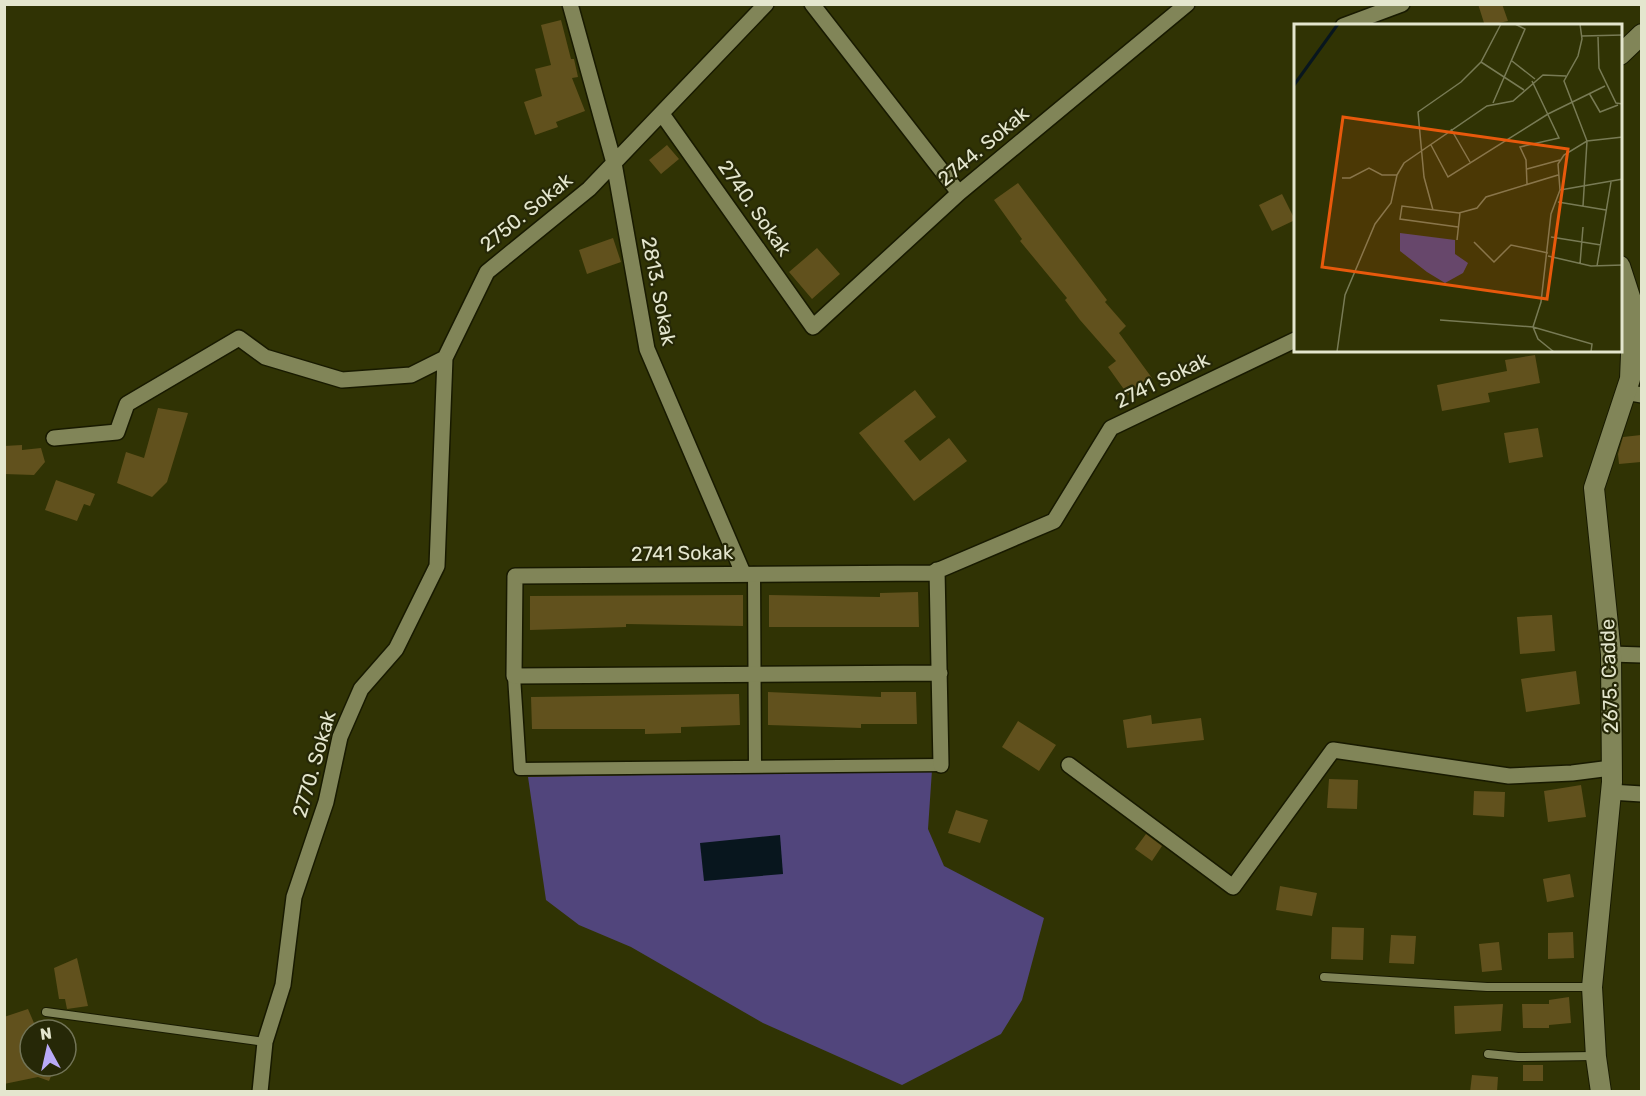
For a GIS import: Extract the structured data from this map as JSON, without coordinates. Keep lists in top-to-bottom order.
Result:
{
  "streets": {
    "street": [
      "2744. Sokak",
      "2740. Sokak",
      "2750. Sokak",
      "2813. Sokak",
      "2741 Sokak",
      "2675. Cadde",
      "2770. Sokak"
    ]
  },
  "crossings": [
    ["2744. Sokak", "2740. Sokak"],
    ["2740. Sokak", "2750. Sokak"],
    ["2750. Sokak", "2813. Sokak"],
    ["2750. Sokak", "2770. Sokak"],
    ["2813. Sokak", "2741 Sokak"]
  ],
  "north": "top"
}
